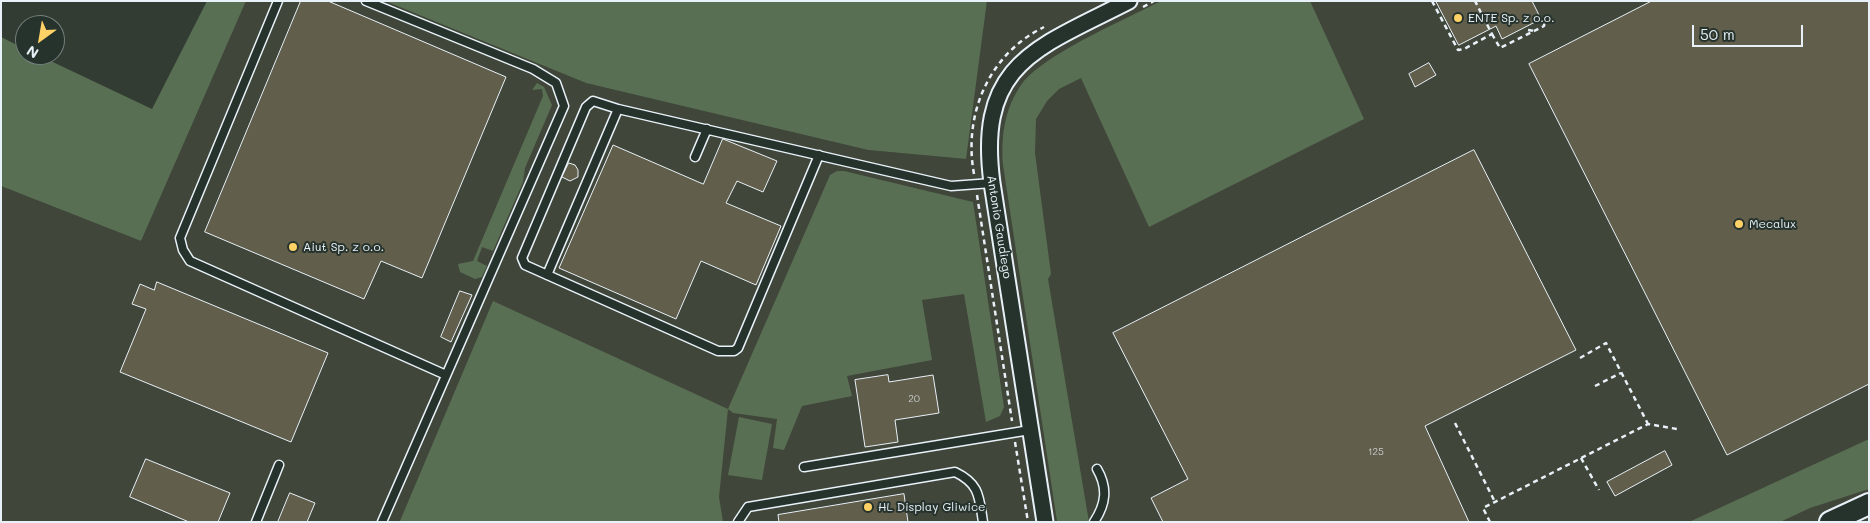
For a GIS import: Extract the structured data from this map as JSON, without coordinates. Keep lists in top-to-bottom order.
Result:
{
  "streets": {
    "street": ["Antonio Gaudiego"]
  },
  "places": [
    "ENTE Sp. z o.o.",
    "Mecalux",
    "Aiut Sp. z o.o.",
    "HL Display Gliwice"
  ],
  "house_numbers": ["20", "125"],
  "scale_bar": "50 m",
  "north": "bottom left"
}
